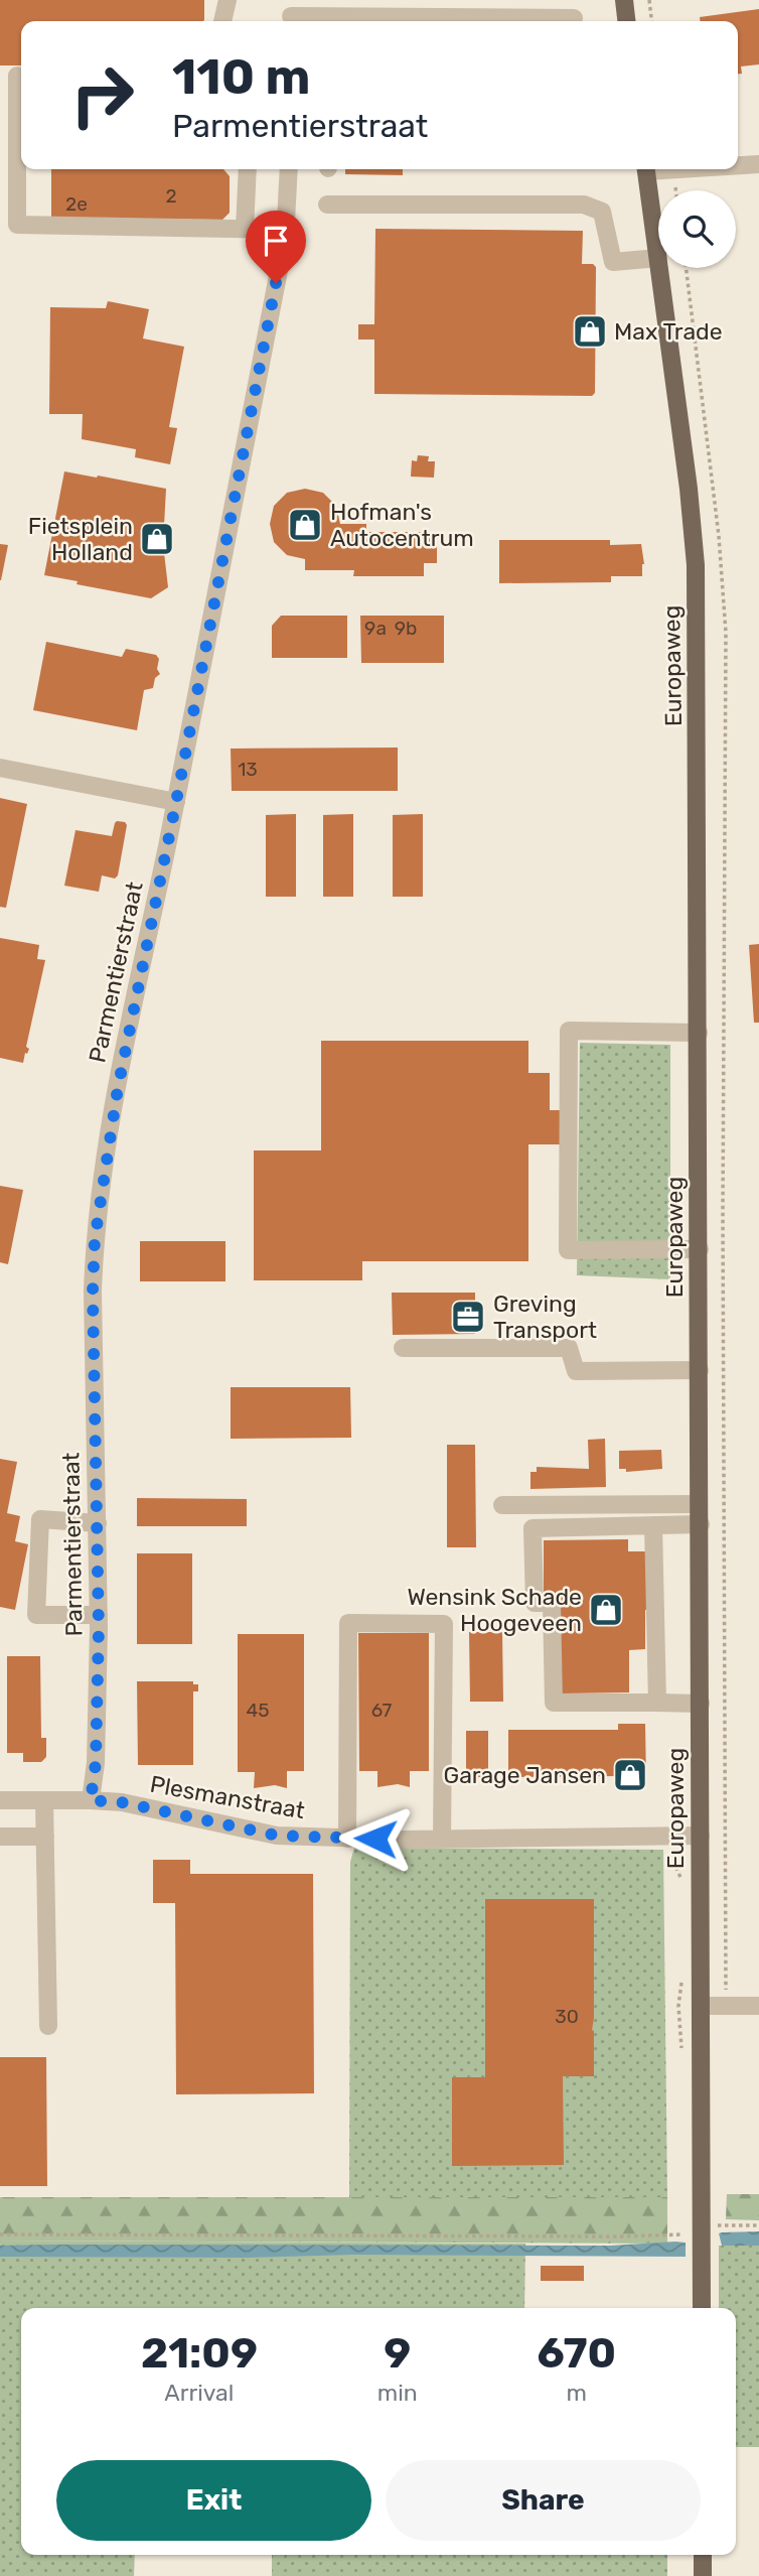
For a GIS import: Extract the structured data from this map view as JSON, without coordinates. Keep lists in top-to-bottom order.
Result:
{
  "streets": {
    "main road": ["Europaweg"],
    "street": ["Parmentierstraat", "Plesmanstraat"]
  },
  "crossings": [
    ["Europaweg", "Plesmanstraat"],
    ["Parmentierstraat", "Plesmanstraat"]
  ],
  "places": {
    "shop": [
      "Max Trade",
      "Hofman's Autocentrum",
      "Fietsplein Holland",
      "Wensink Schade Hoogeveen",
      "Garage Jansen"
    ],
    "office": ["Greving Transport"]
  },
  "house_numbers": [
    "2",
    "2e",
    "9a",
    "9b",
    "13",
    "45",
    "67",
    "30"
  ],
  "page": {
    "turn": ["110 m", "Parmentierstraat"],
    "eta": [
      "21:09",
      "Arrival",
      "9",
      "min",
      "670",
      "m"
    ],
    "buttons": ["Exit", "Share"]
  }
}
